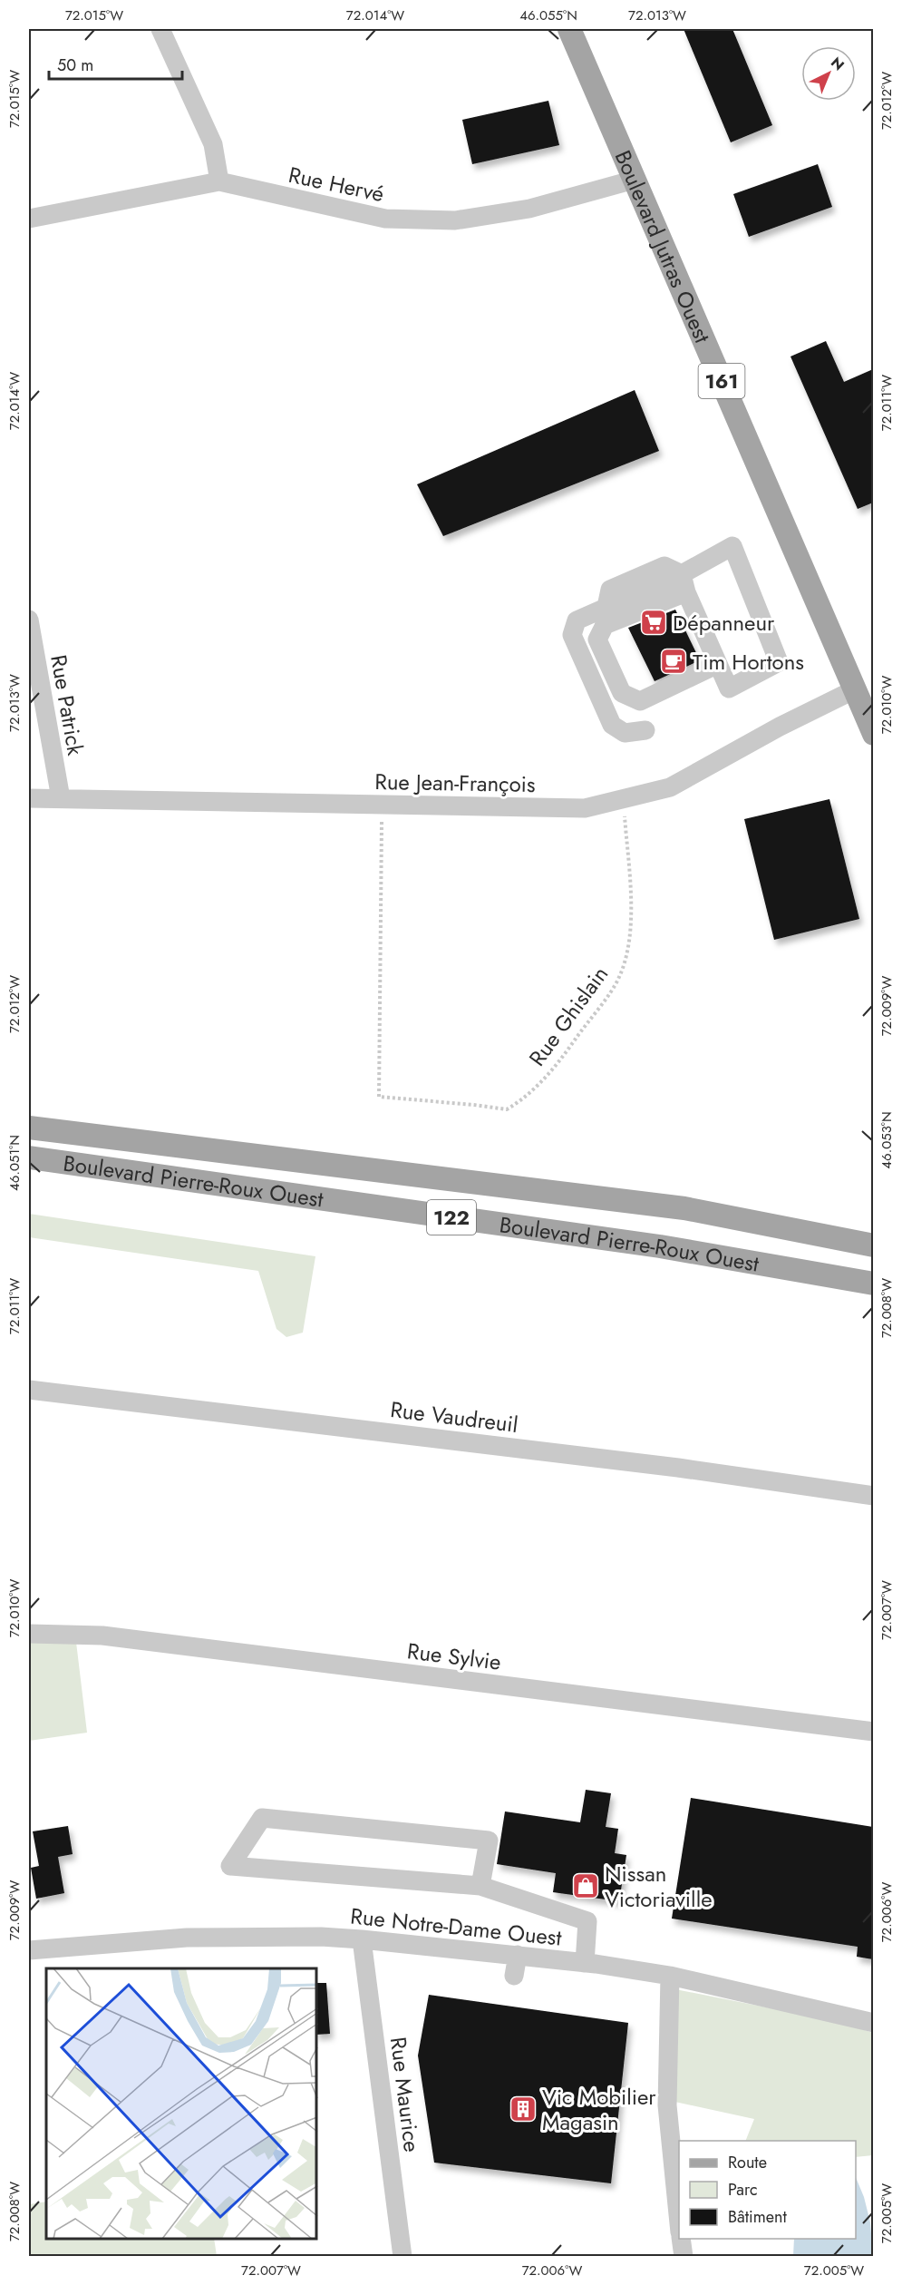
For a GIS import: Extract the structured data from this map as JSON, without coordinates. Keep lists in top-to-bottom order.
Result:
{
  "streets": {
    "main road": [
      "Boulevard Jutras Ouest",
      "161",
      "Boulevard Pierre-Roux Ouest",
      "122"
    ],
    "street": [
      "Rue Hervé",
      "Rue Patrick",
      "Rue Jean-François",
      "Rue Vaudreuil",
      "Rue Sylvie",
      "Rue Notre-Dame Ouest",
      "Rue Maurice"
    ],
    "path": ["Rue Ghislain"]
  },
  "crossings": [
    ["Rue Hervé", "Boulevard Jutras Ouest"],
    ["Boulevard Jutras Ouest", "Rue Jean-François"],
    ["Rue Patrick", "Rue Jean-François"],
    ["Rue Jean-François", "Rue Ghislain"],
    ["Rue Notre-Dame Ouest", "Rue Maurice"]
  ],
  "places": {
    "supermarket": ["Dépanneur"],
    "cafe": ["Tim Hortons"],
    "shop": ["Nissan Victoriaville"],
    "building": ["Vic Mobilier Magasin"]
  },
  "legend": ["Route", "Parc", "Bâtiment"],
  "scale_bar": "50 m",
  "north": "top right",
  "coordinates": [
    "72.015°W",
    "72.014°W",
    "46.055°N",
    "72.013°W",
    "72.012°W",
    "72.011°W",
    "72.010°W",
    "72.009°W",
    "46.053°N",
    "46.051°N",
    "72.008°W",
    "72.007°W",
    "72.006°W",
    "72.005°W"
  ]
}
